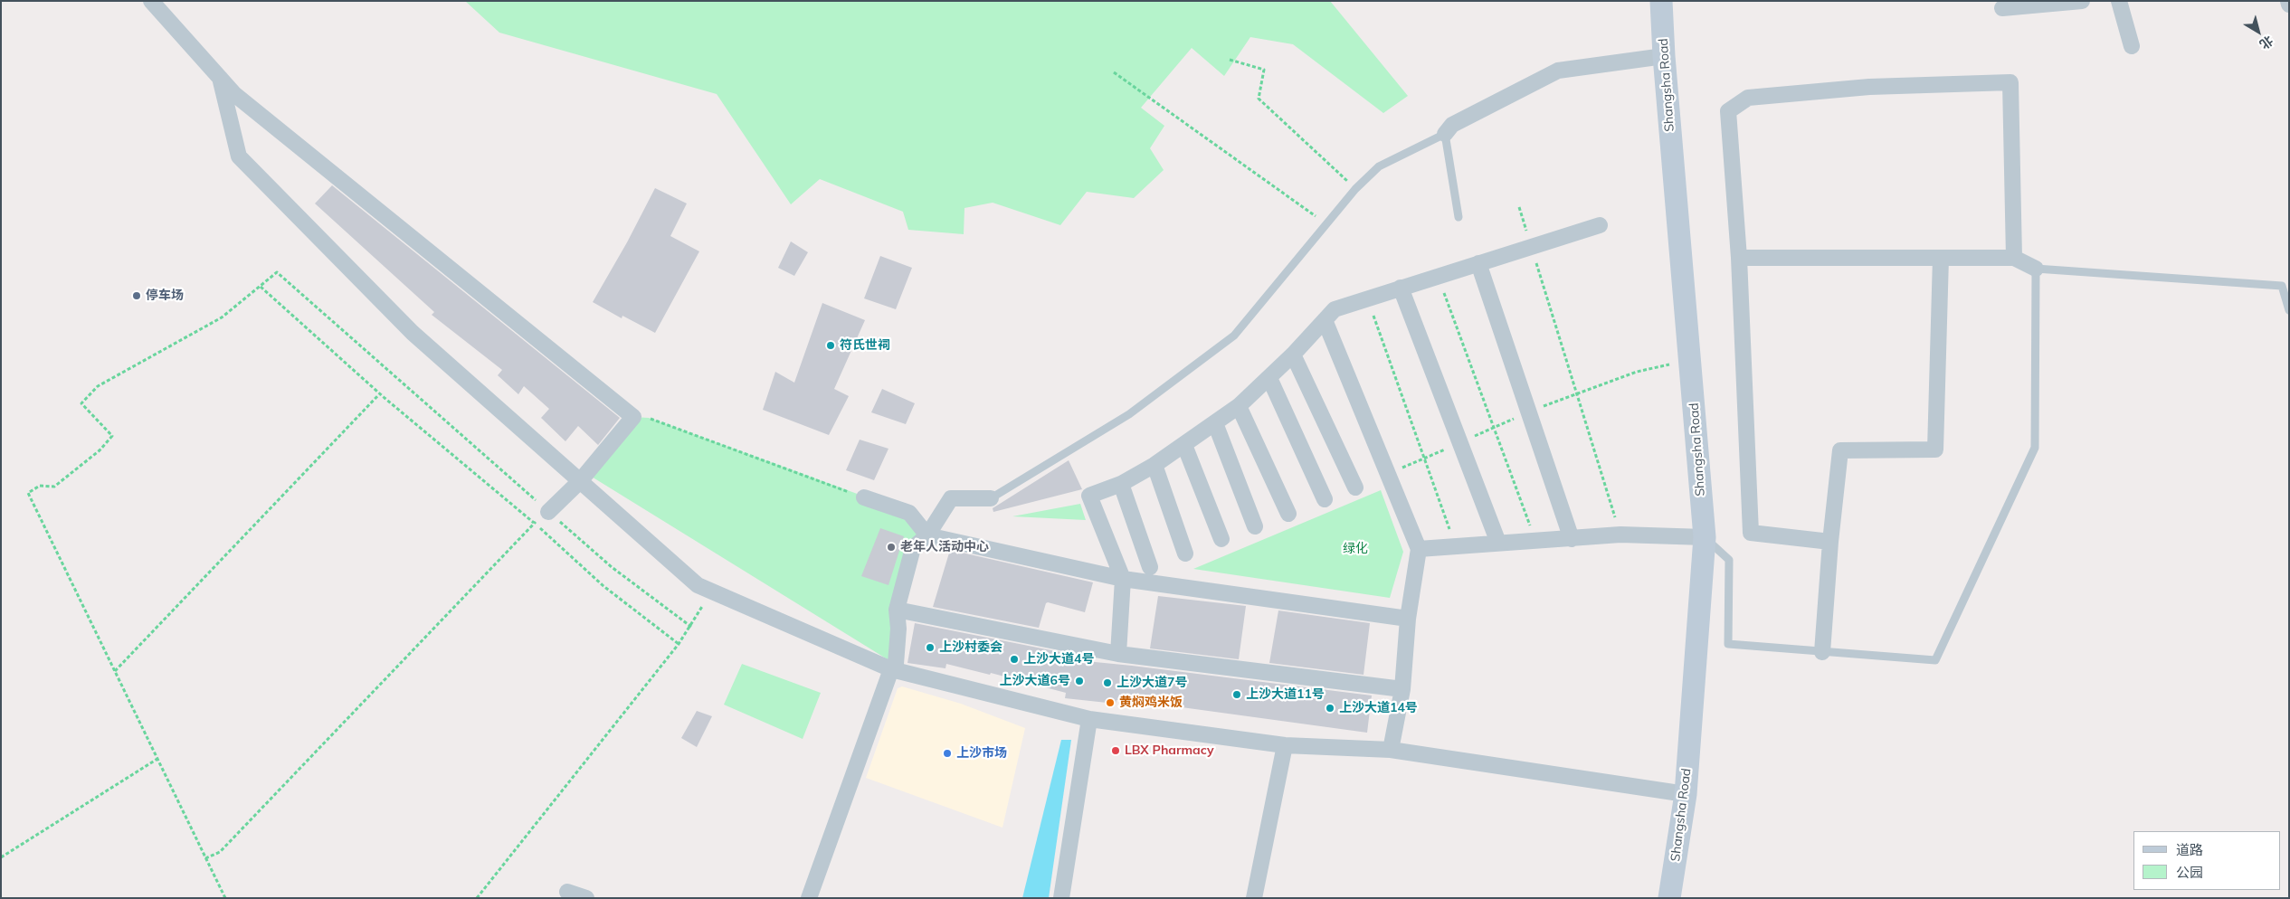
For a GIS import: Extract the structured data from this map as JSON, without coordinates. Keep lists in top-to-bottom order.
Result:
{
  "streets": {
    "main road": ["Shangsha Road"]
  },
  "parks": ["绿化"],
  "places": [
    "停车场",
    "符氏世祠",
    "老年人活动中心",
    "上沙村委会",
    "上沙大道4号",
    "上沙大道6号",
    "上沙大道7号",
    "上沙大道11号",
    "黄焖鸡米饭",
    "上沙大道14号",
    "LBX Pharmacy",
    "上沙市场"
  ],
  "legend": ["道路", "公园"],
  "north": "bottom right"
}
